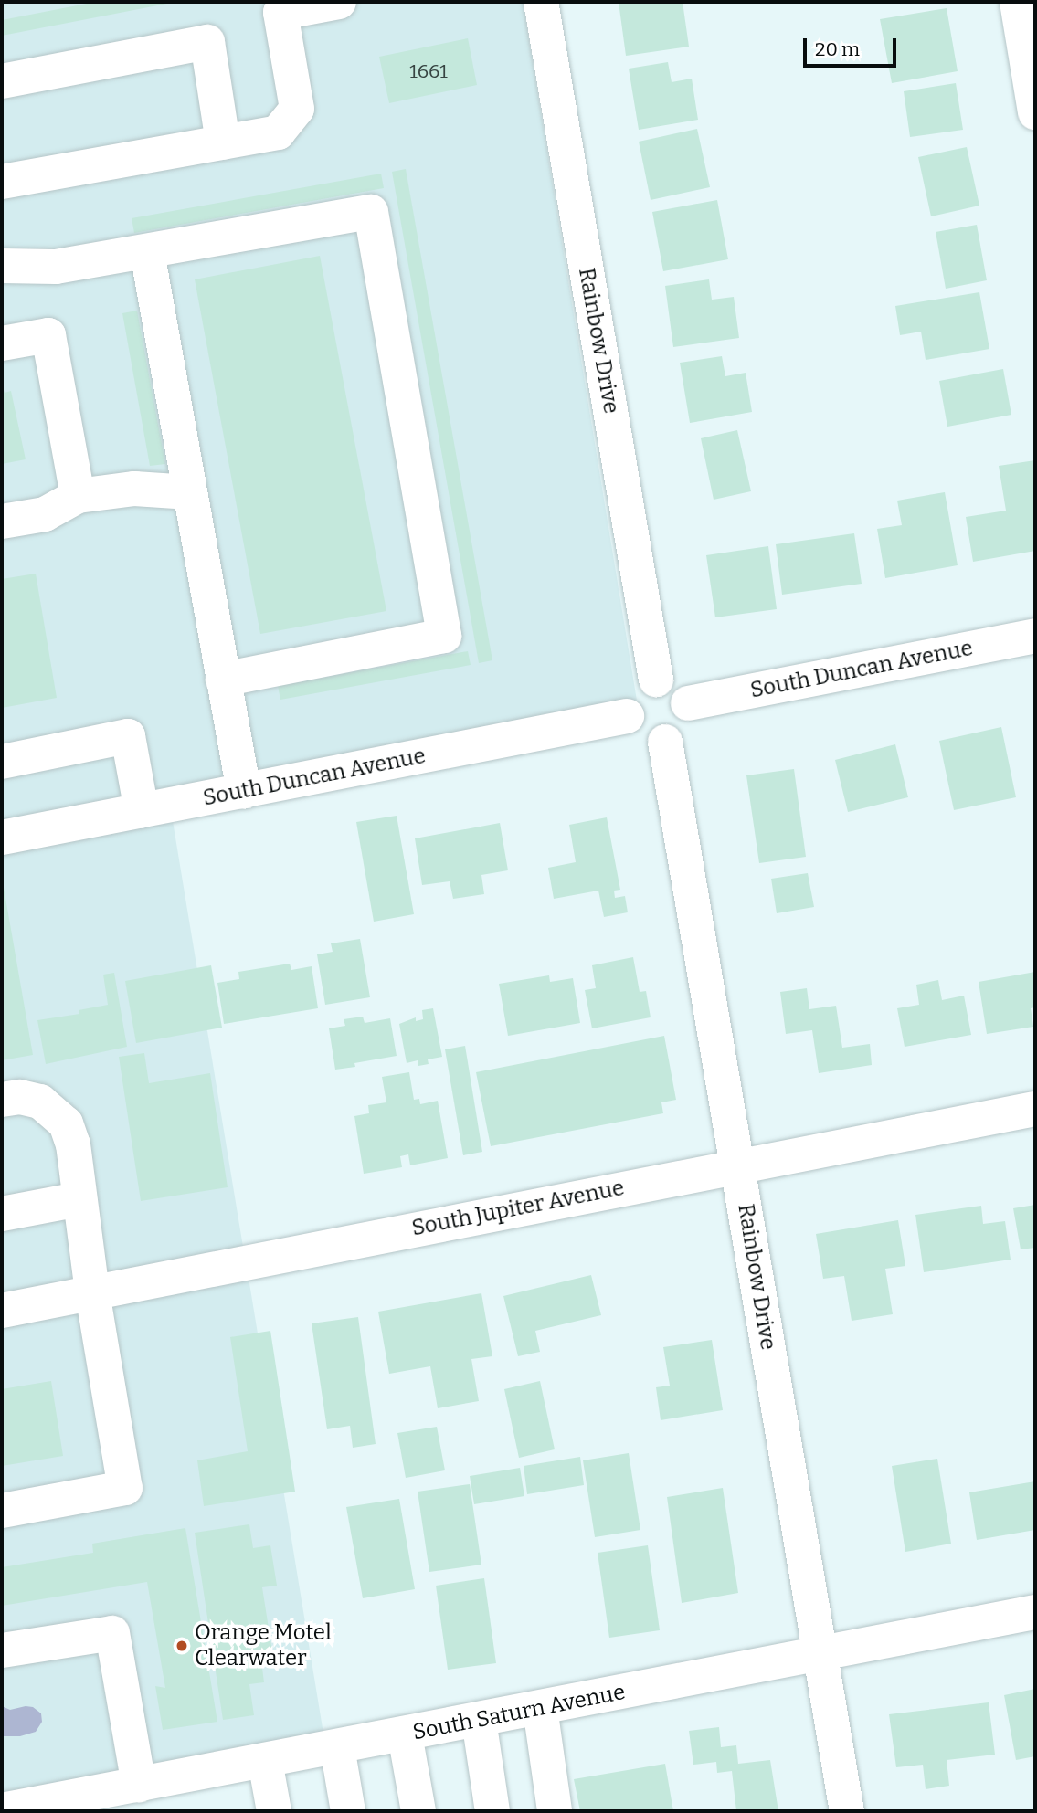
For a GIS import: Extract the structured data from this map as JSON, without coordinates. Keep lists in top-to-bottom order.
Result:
{
  "streets": {
    "street": [
      "Rainbow Drive",
      "South Duncan Avenue",
      "South Jupiter Avenue",
      "South Saturn Avenue"
    ]
  },
  "crossings": [
    ["Rainbow Drive", "South Duncan Avenue"],
    ["Rainbow Drive", "South Jupiter Avenue"],
    ["Rainbow Drive", "South Saturn Avenue"]
  ],
  "places": ["Orange Motel Clearwater"],
  "house_numbers": ["1661"],
  "scale_bar": "20 m"
}
